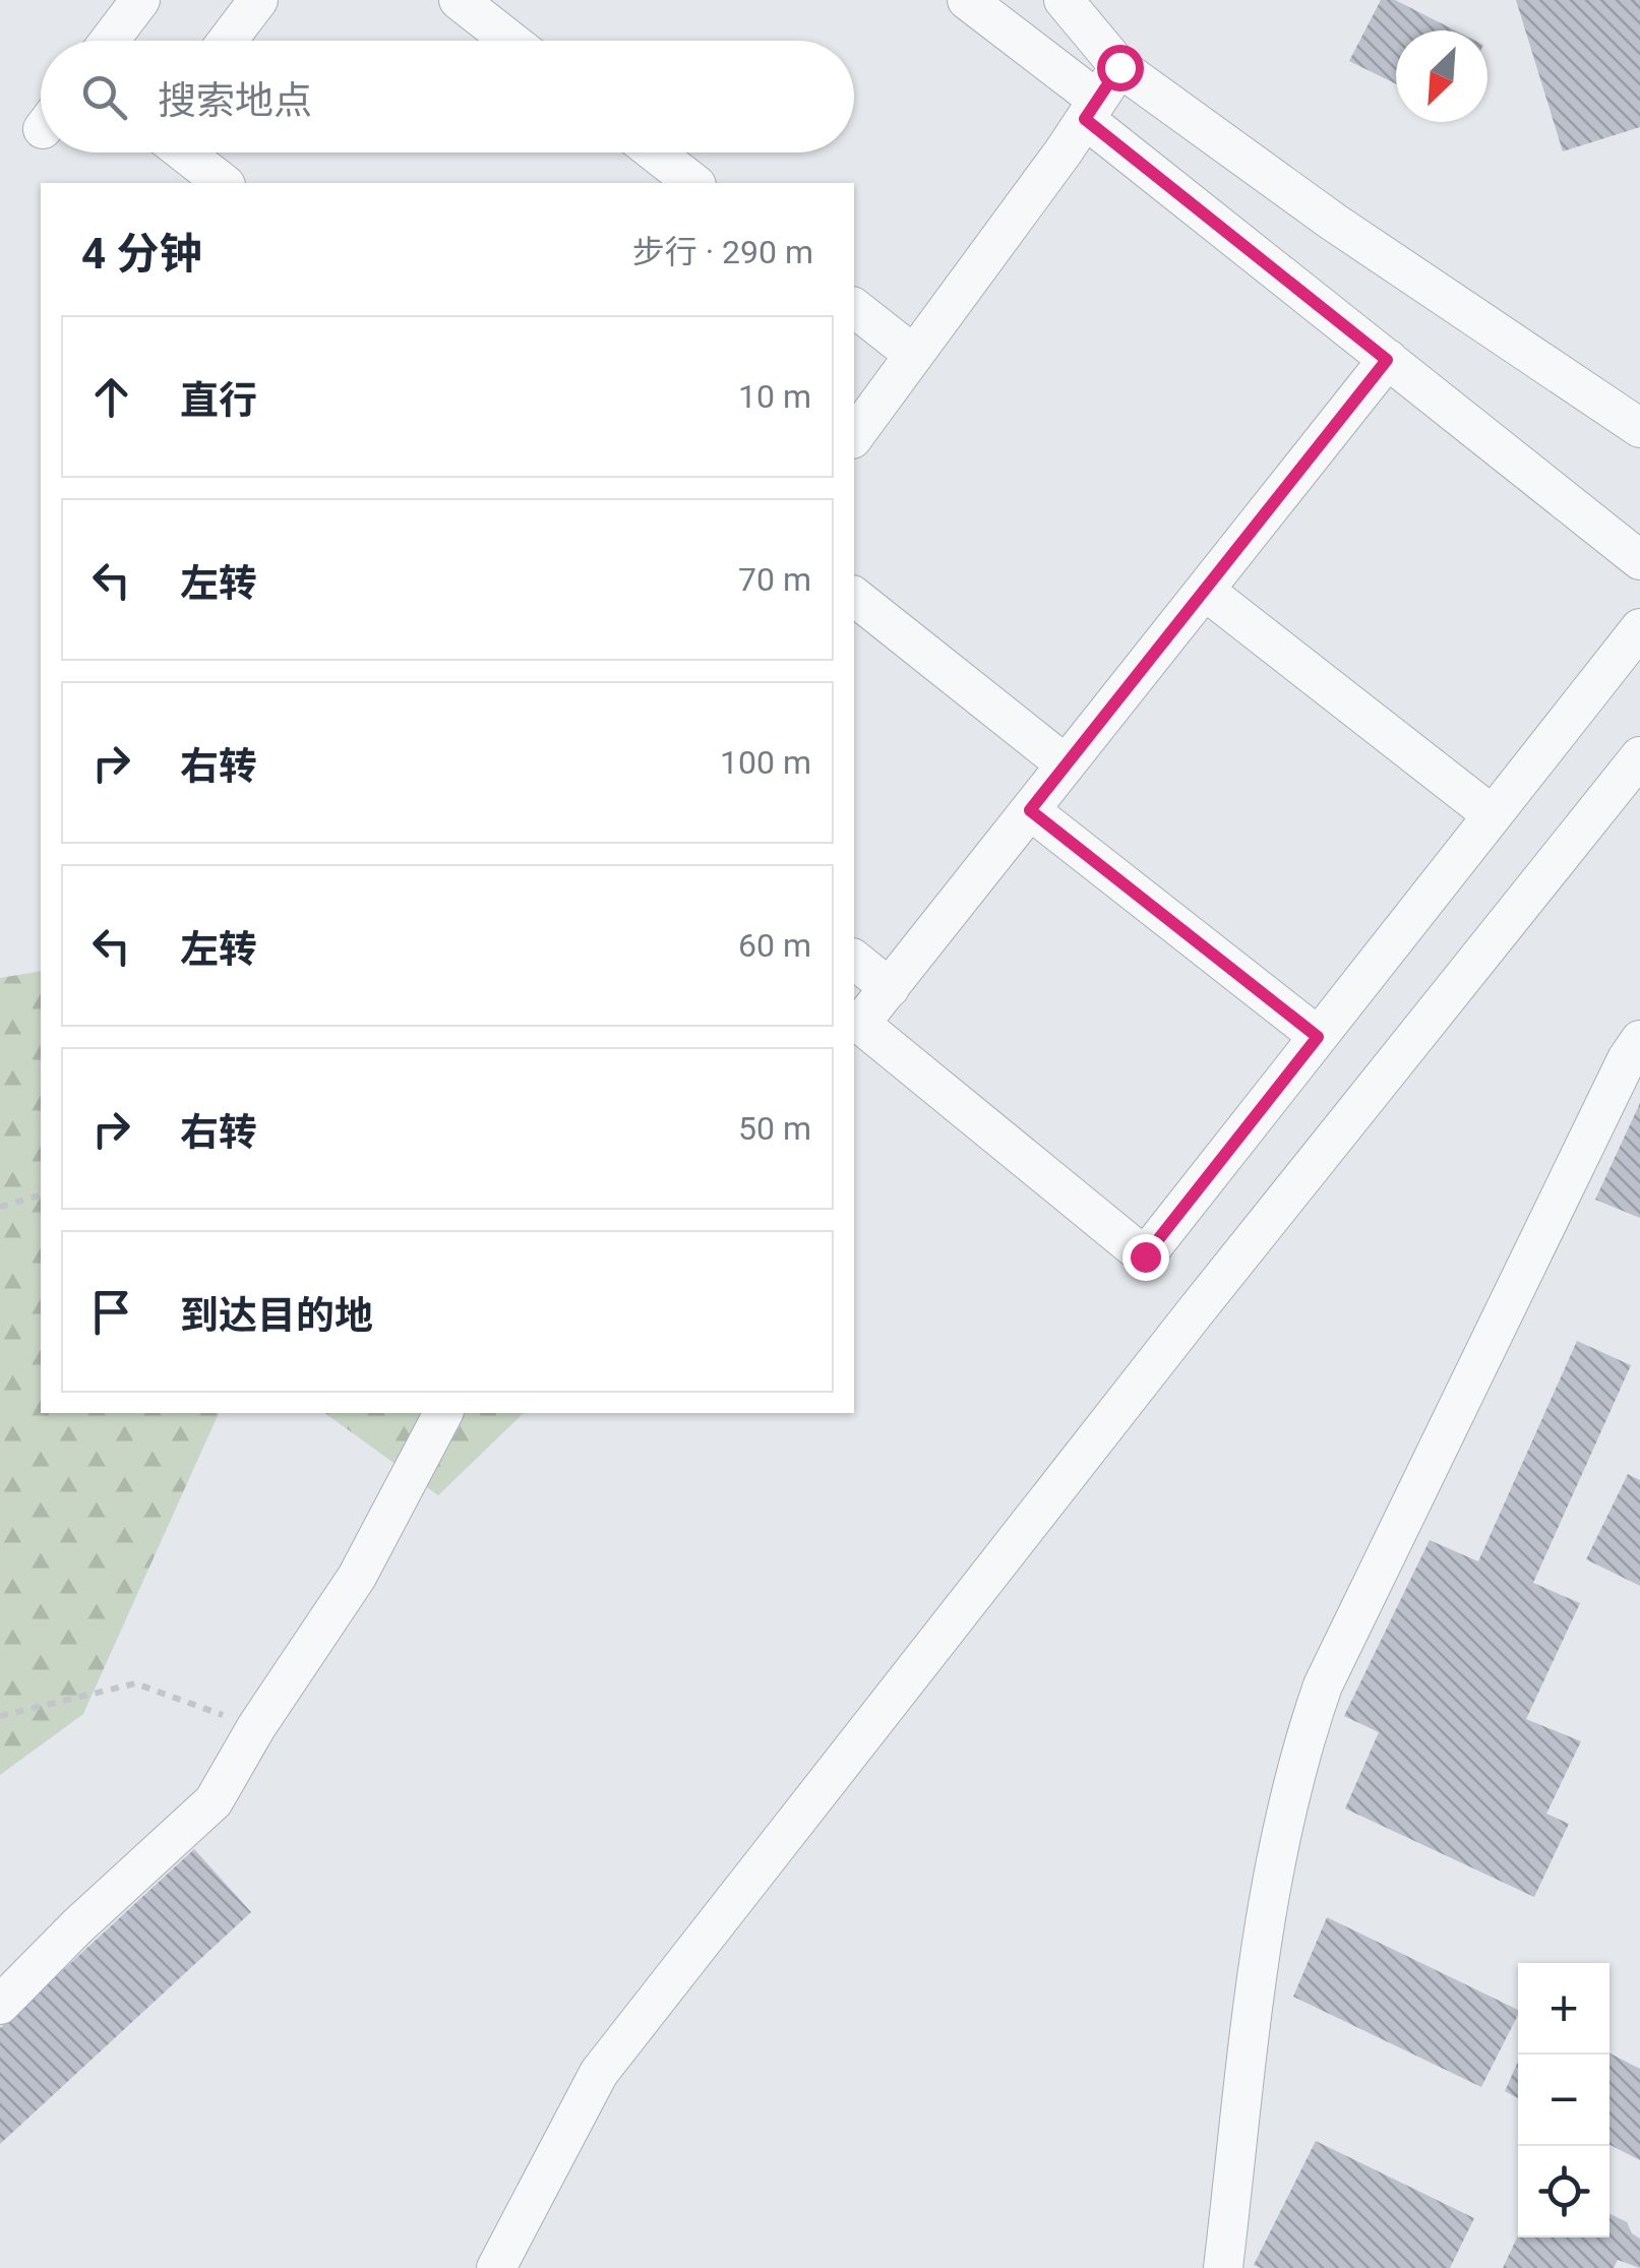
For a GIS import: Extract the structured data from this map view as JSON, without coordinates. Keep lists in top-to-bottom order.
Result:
{
  "north": "bottom left",
  "page": {
    "search": "搜索地点",
    "heading": ["4 分钟", "步行 · 290 m"],
    "list": [
      ["直行", "10 m"],
      ["左转", "70 m"],
      ["右转", "100 m"],
      ["左转", "60 m"],
      ["右转", "50 m"],
      "到达目的地"
    ],
    "map_buttons": ["+", "−"]
  }
}
